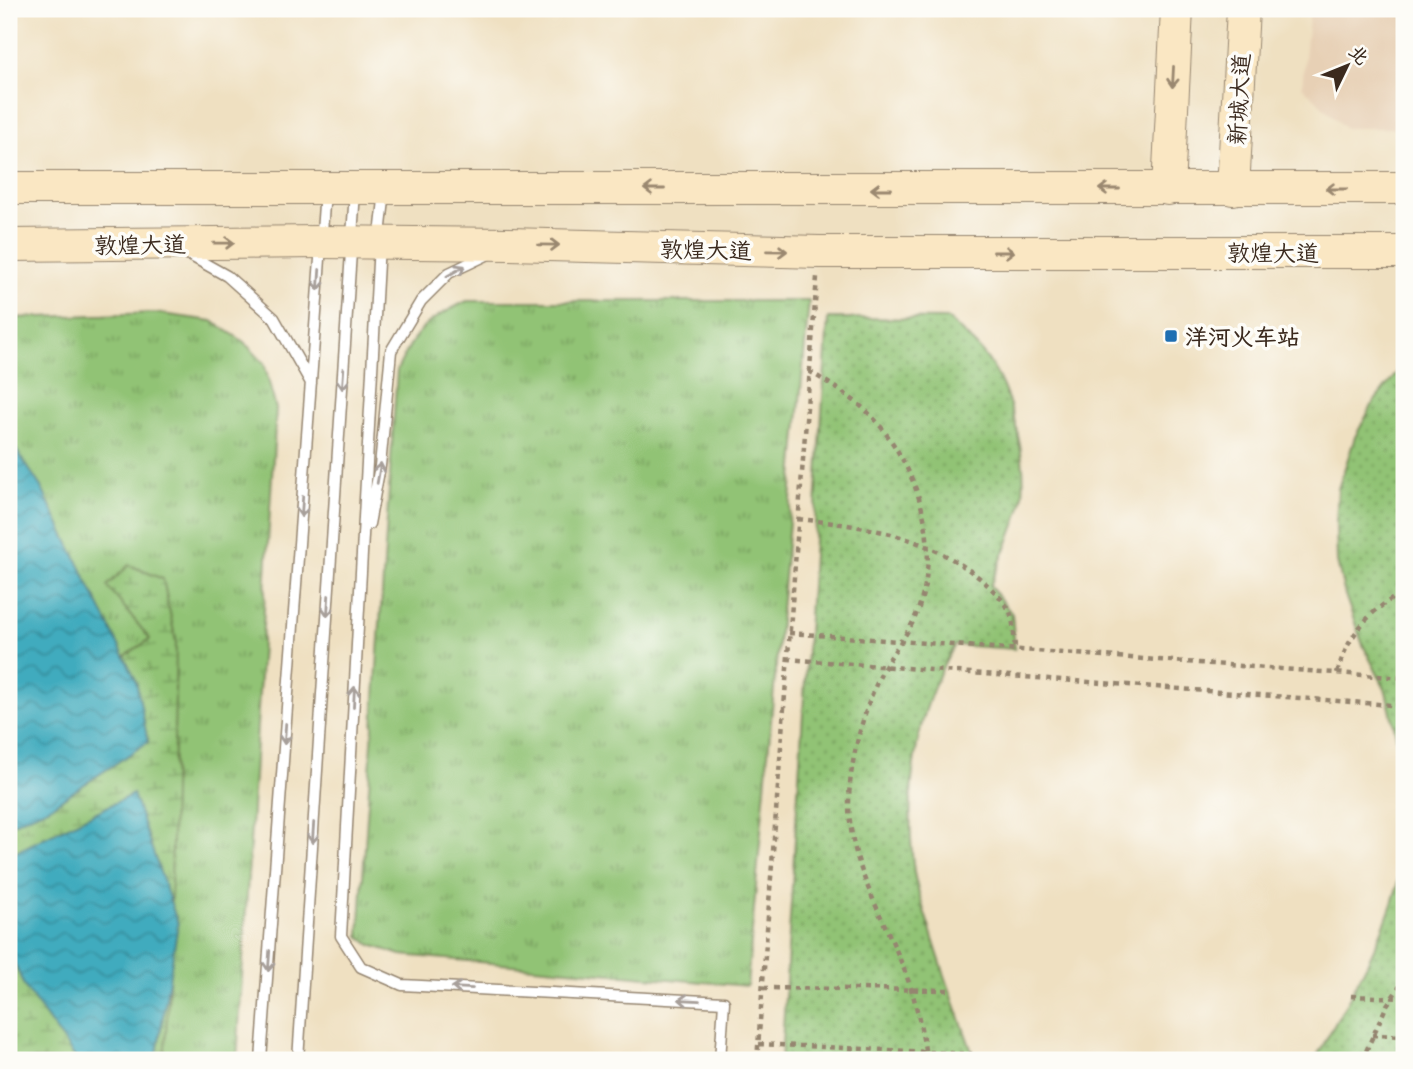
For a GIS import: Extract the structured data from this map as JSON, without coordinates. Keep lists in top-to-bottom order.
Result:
{
  "streets": {
    "main road": ["新城大道", "敦煌大道"]
  },
  "places": {
    "transit": ["洋河火车站"]
  },
  "north": "top right"
}
